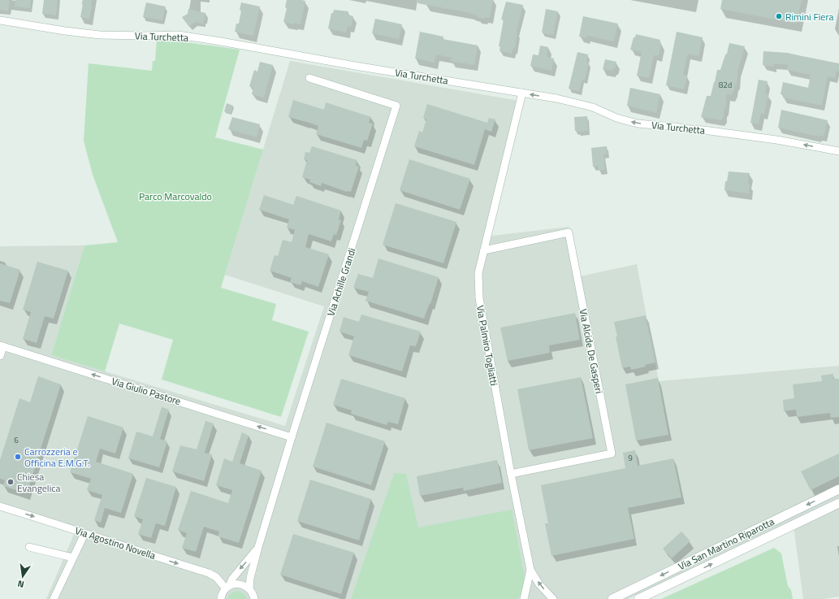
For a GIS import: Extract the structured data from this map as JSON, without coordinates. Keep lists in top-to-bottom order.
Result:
{
  "streets": {
    "street": [
      "Via Turchetta",
      "Via Achille Grandi",
      "Via Palmiro Togliatti",
      "Via Alcide De Gasperi",
      "Via Giulio Pastore",
      "Via Agostino Novella",
      "Via San Martino Riparotta"
    ]
  },
  "crossings": [
    ["Via Turchetta", "Via Palmiro Togliatti"],
    ["Via Achille Grandi", "Via Giulio Pastore"],
    ["Via Achille Grandi", "Via Agostino Novella"],
    ["Via Palmiro Togliatti", "Via Alcide De Gasperi"]
  ],
  "one_way": ["Via Turchetta", "Via Giulio Pastore", "Via Agostino Novella"],
  "parks": ["Parco Marcovaldo"],
  "places": ["Rimini Fiera", "Carrozzeria e Officina E.M.G.T.", "Chiesa Evangelica"],
  "house_numbers": ["82d", "6", "9"],
  "north": "bottom"
}
